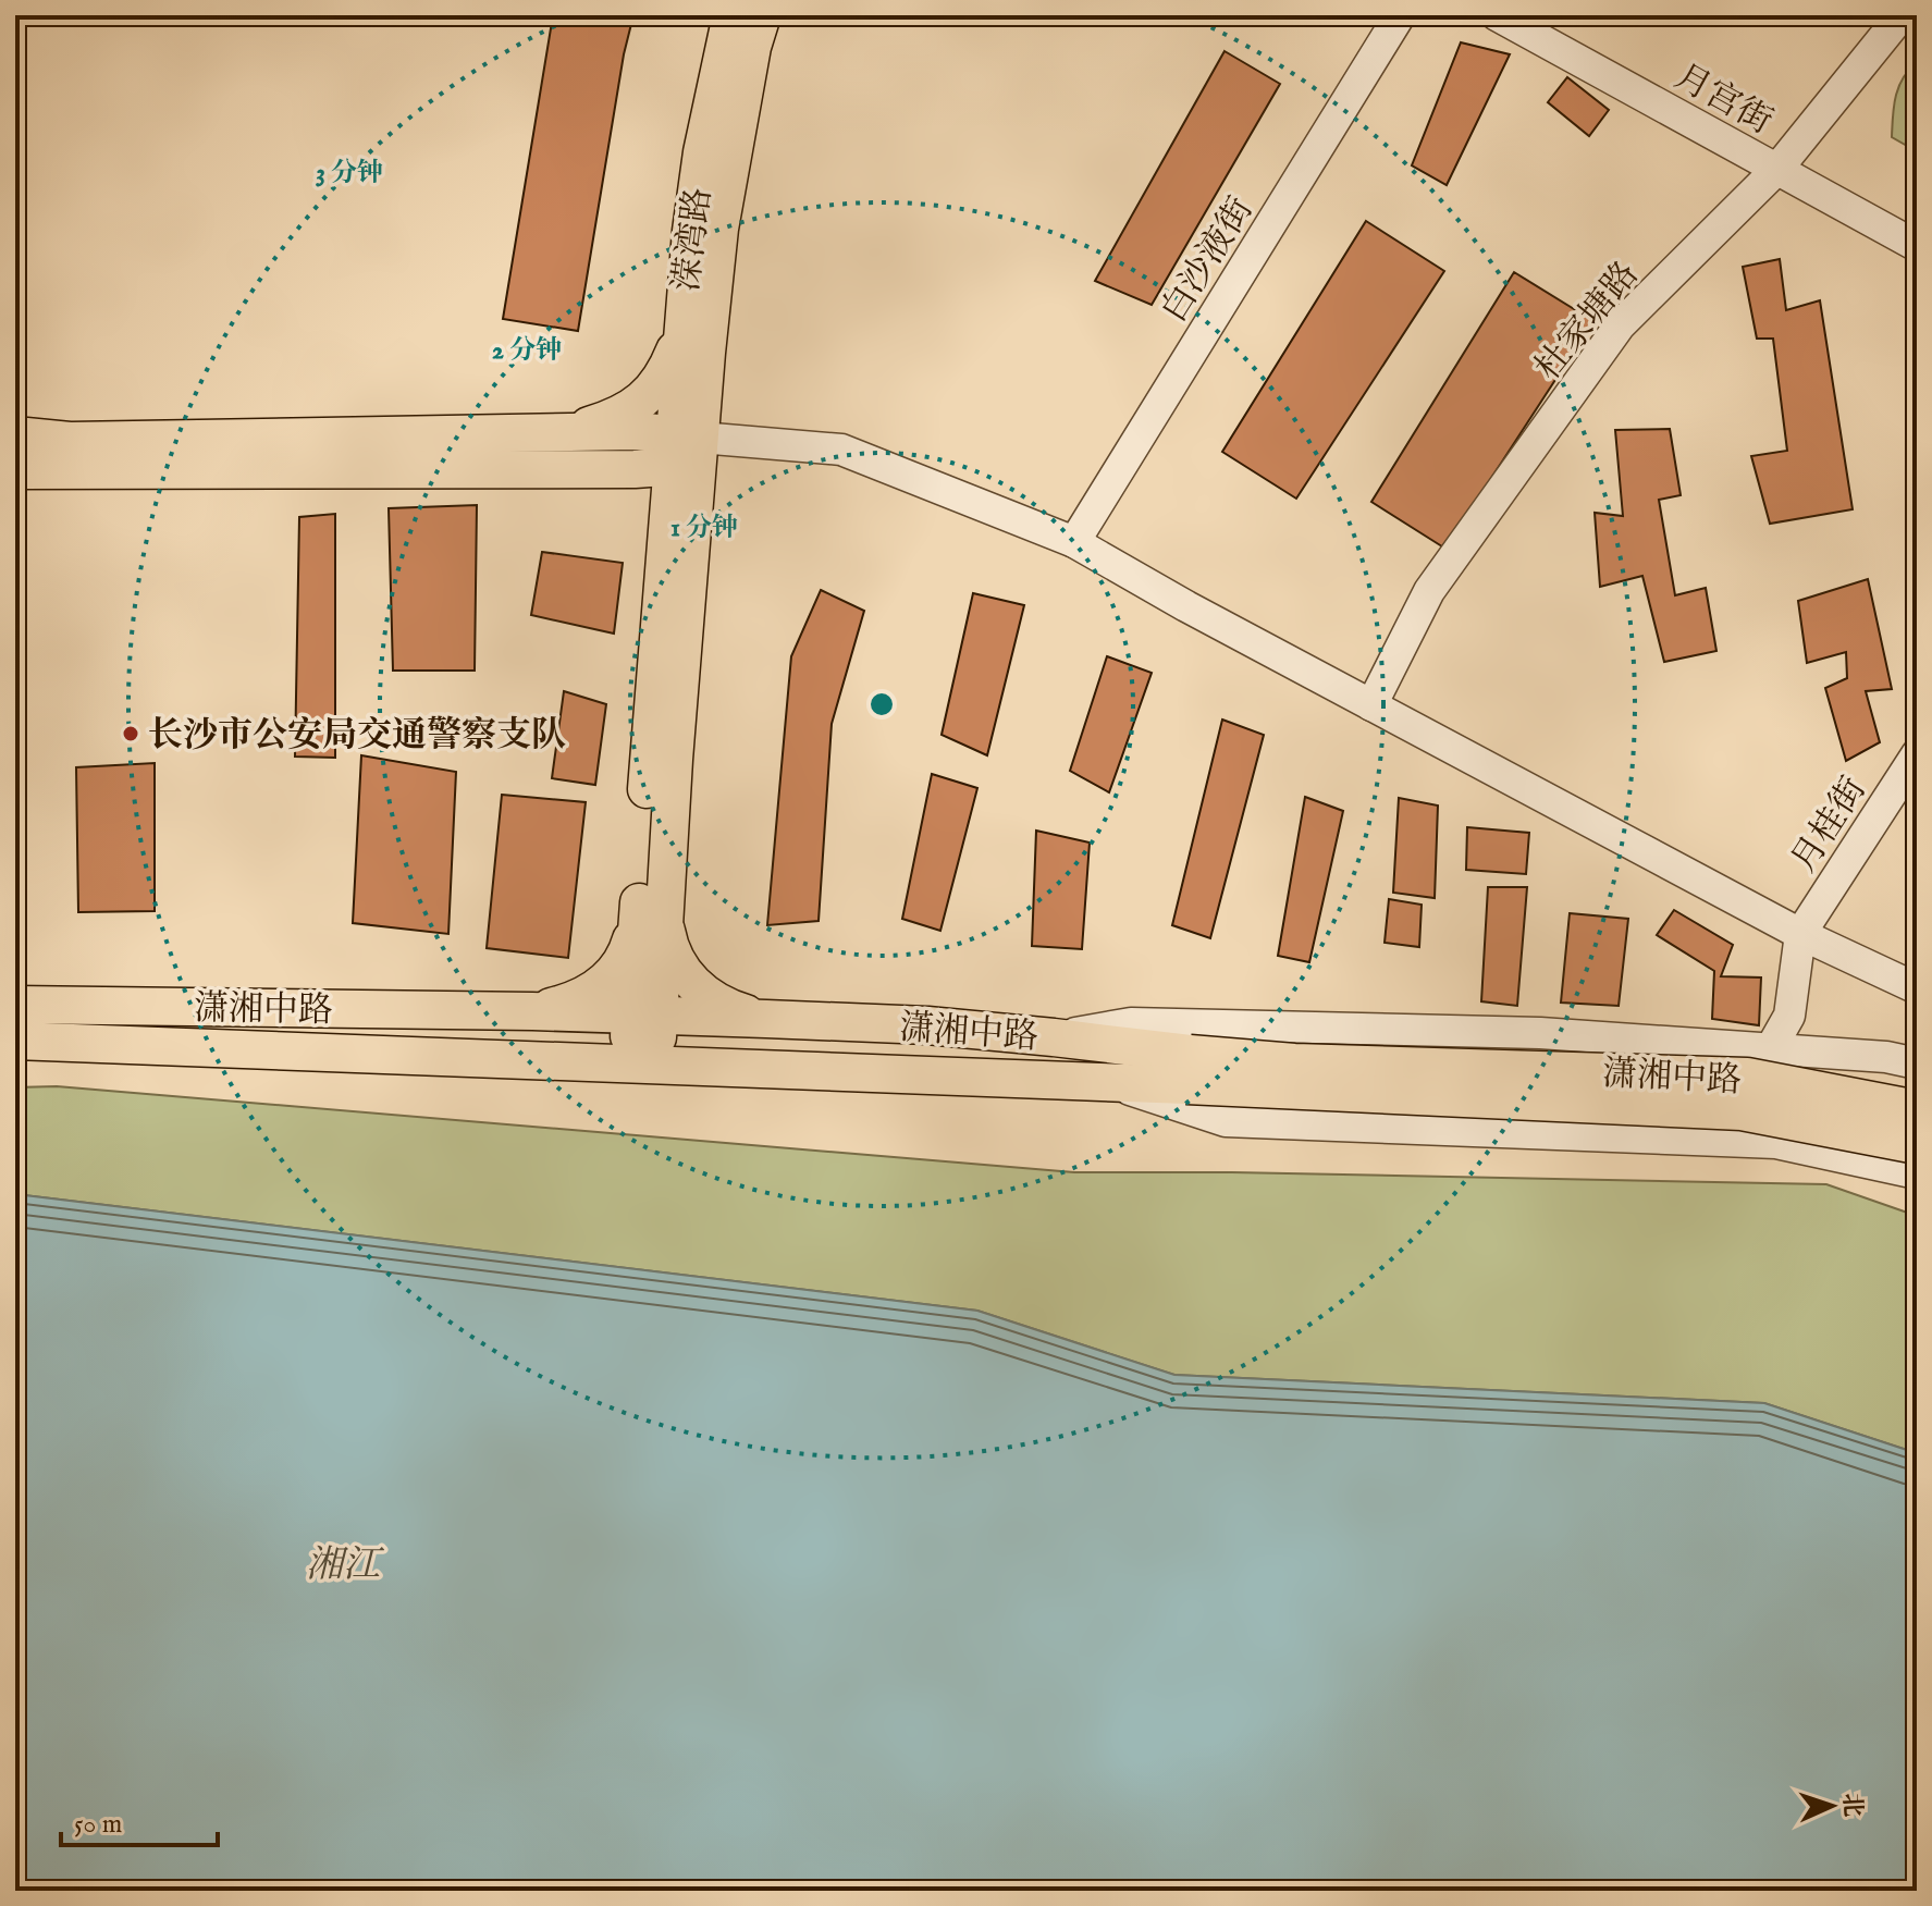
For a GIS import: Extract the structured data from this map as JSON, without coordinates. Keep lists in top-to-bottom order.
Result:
{
  "streets": {
    "main road": ["溁湾路", "潇湘中路"],
    "street": [
      "月宫街",
      "白沙液街",
      "杜家塘路",
      "月桂街"
    ]
  },
  "crossings": [
    ["月宫街", "杜家塘路"]
  ],
  "water": ["湘江"],
  "places": ["长沙市公安局交通警察支队"],
  "scale_bar": "50 m",
  "north": "right",
  "rings": ["3 分钟", "2 分钟", "1 分钟"]
}
